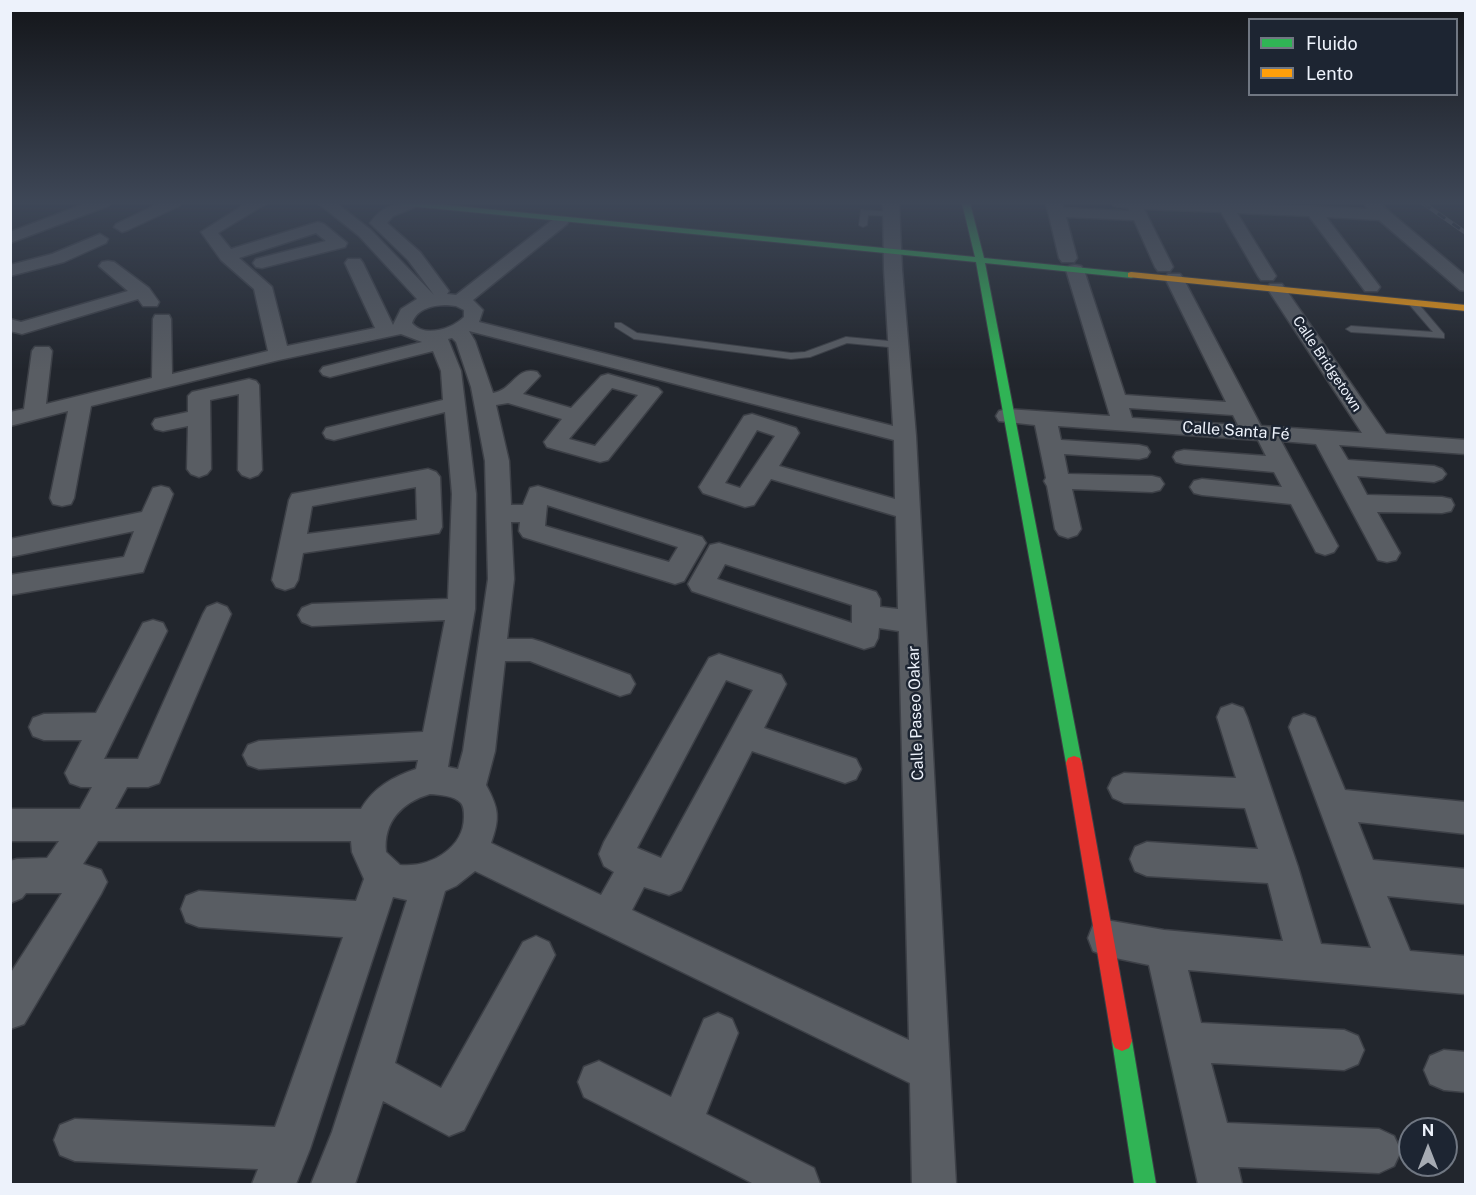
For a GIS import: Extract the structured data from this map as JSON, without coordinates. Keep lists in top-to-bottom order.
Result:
{
  "streets": {
    "street": ["Calle Bridgetown", "Calle Santa Fé", "Calle Paseo Oakar"]
  },
  "crossings": [
    ["Calle Bridgetown", "Calle Santa Fé"]
  ],
  "legend": ["Fluido", "Lento"],
  "north": "top"
}
